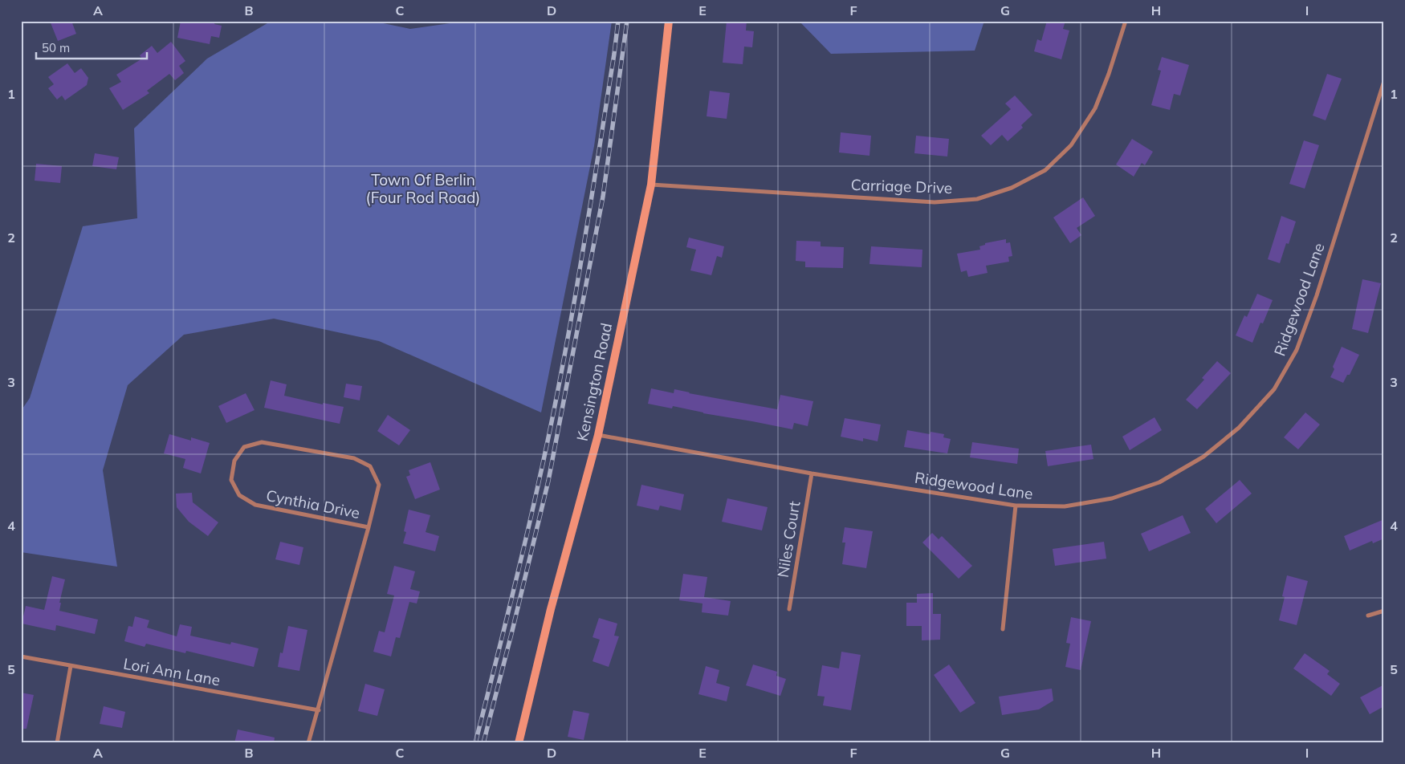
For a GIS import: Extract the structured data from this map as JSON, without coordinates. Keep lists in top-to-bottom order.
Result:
{
  "streets": {
    "street": [
      "Carriage Drive",
      "Ridgewood Lane",
      "Kensington Road",
      "Cynthia Drive",
      "Niles Court",
      "Lori Ann Lane"
    ]
  },
  "crossings": [
    ["Carriage Drive", "Kensington Road"],
    ["Ridgewood Lane", "Kensington Road"],
    ["Ridgewood Lane", "Niles Court"],
    ["Cynthia Drive", "Lori Ann Lane"]
  ],
  "parks": ["Town Of Berlin (Four Rod Road)"],
  "scale_bar": "50 m",
  "grid": {
    "columns": [
      "A",
      "B",
      "C",
      "D",
      "E",
      "F",
      "G",
      "H",
      "I"
    ],
    "rows": [
      "1",
      "2",
      "3",
      "4",
      "5"
    ]
  }
}
